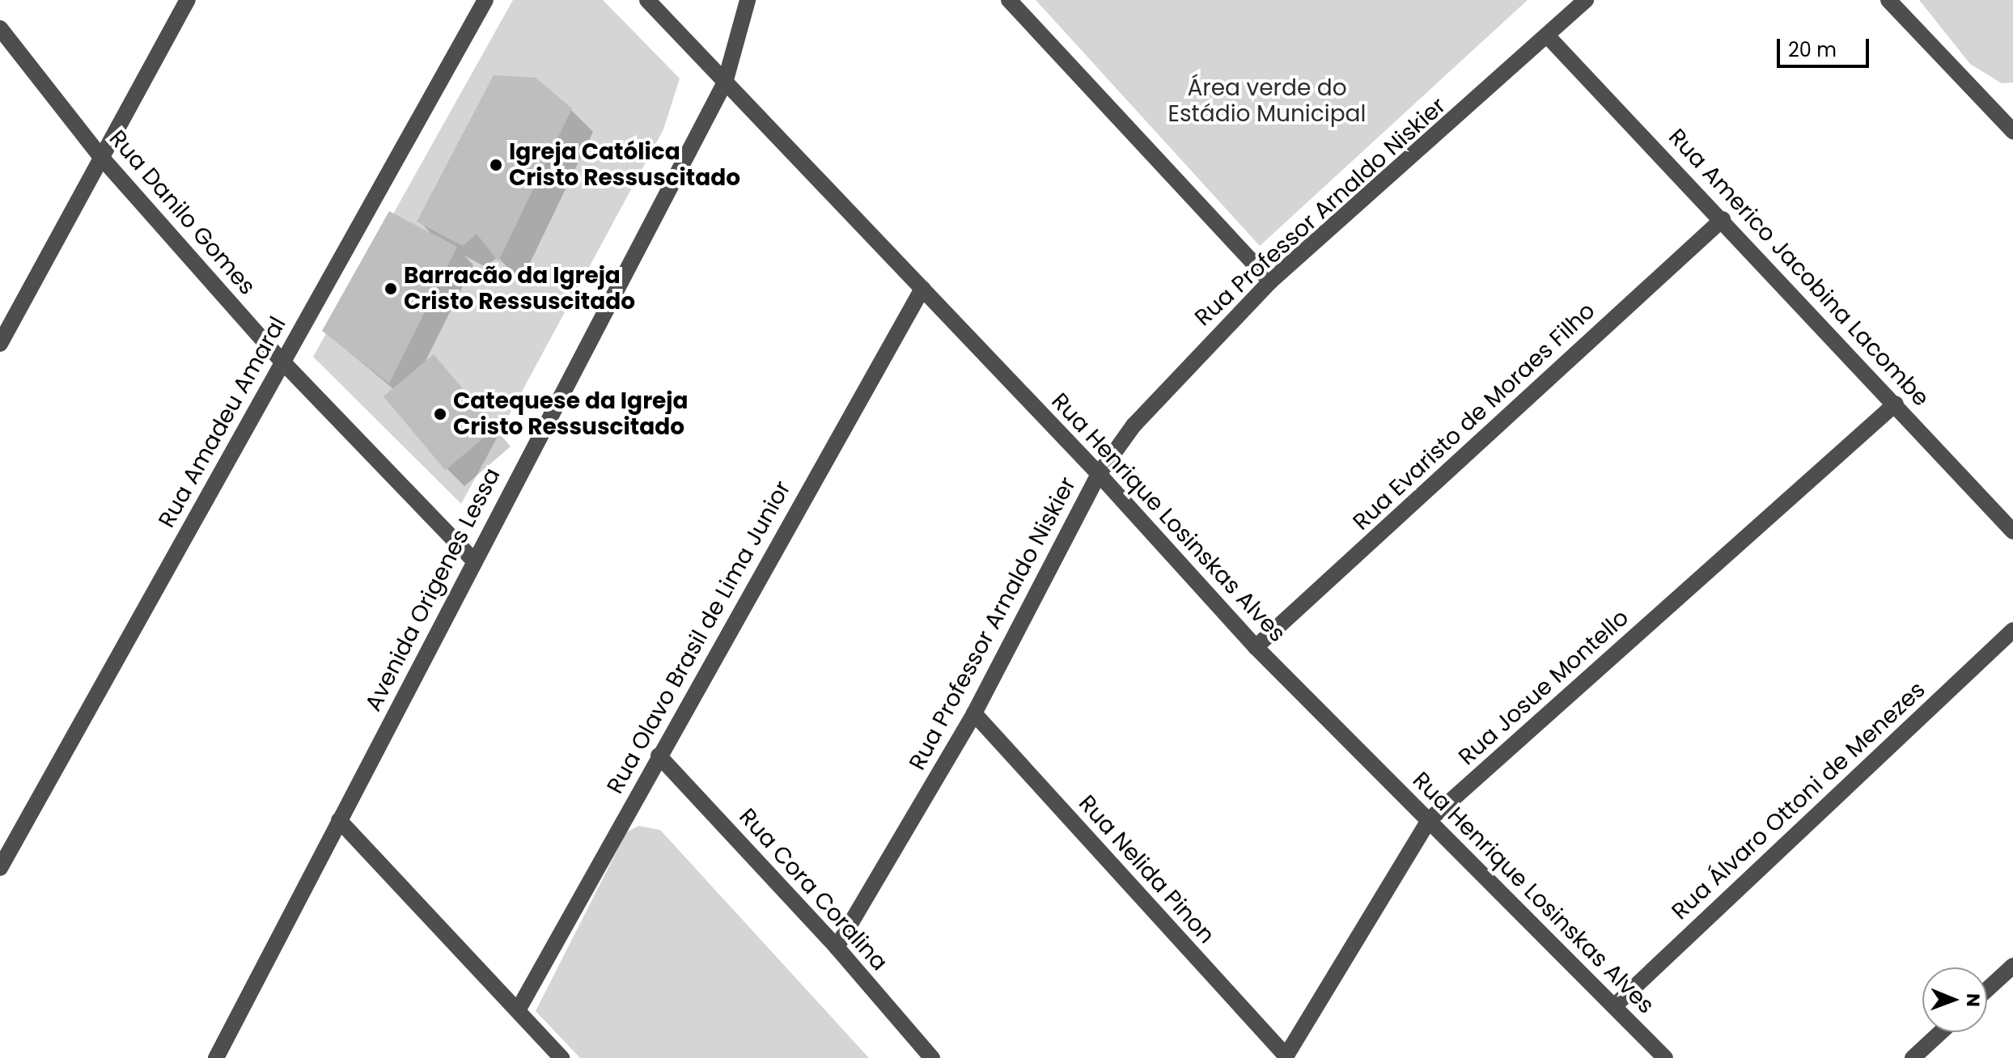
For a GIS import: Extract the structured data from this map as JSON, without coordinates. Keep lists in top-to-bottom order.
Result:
{
  "streets": {
    "street": [
      "Rua Professor Arnaldo Niskier",
      "Rua Danilo Gomes",
      "Rua Americo Jacobina Lacombe",
      "Rua Evaristo de Moraes Filho",
      "Rua Amadeu Amaral",
      "Rua Henrique Losinskas Alves",
      "Avenida Origenes Lessa",
      "Rua Olavo Brasil de Lima Junior",
      "Rua Josue Montello",
      "Rua Álvaro Ottoni de Menezes",
      "Rua Nelida Pinon",
      "Rua Cora Coralina"
    ]
  },
  "crossings": [
    ["Rua Professor Arnaldo Niskier", "Rua Americo Jacobina Lacombe"],
    ["Rua Professor Arnaldo Niskier", "Rua Henrique Losinskas Alves"],
    ["Rua Professor Arnaldo Niskier", "Rua Nelida Pinon"],
    ["Rua Professor Arnaldo Niskier", "Rua Cora Coralina"],
    ["Rua Danilo Gomes", "Rua Amadeu Amaral"],
    ["Rua Danilo Gomes", "Avenida Origenes Lessa"],
    ["Rua Americo Jacobina Lacombe", "Rua Evaristo de Moraes Filho"],
    ["Rua Americo Jacobina Lacombe", "Rua Josue Montello"],
    ["Rua Evaristo de Moraes Filho", "Rua Henrique Losinskas Alves"],
    ["Rua Henrique Losinskas Alves", "Avenida Origenes Lessa"],
    ["Rua Henrique Losinskas Alves", "Rua Olavo Brasil de Lima Junior"],
    ["Rua Henrique Losinskas Alves", "Rua Josue Montello"],
    ["Rua Henrique Losinskas Alves", "Rua Álvaro Ottoni de Menezes"],
    ["Rua Olavo Brasil de Lima Junior", "Rua Cora Coralina"],
    ["Rua Josue Montello", "Rua Nelida Pinon"]
  ],
  "parks": ["Área verde do Estádio Municipal"],
  "places": ["Igreja Católica Cristo Ressuscitado", "Barracão da Igreja Cristo Ressuscitado", "Catequese da Igreja Cristo Ressuscitado"],
  "scale_bar": "20 m",
  "north": "right"
}
